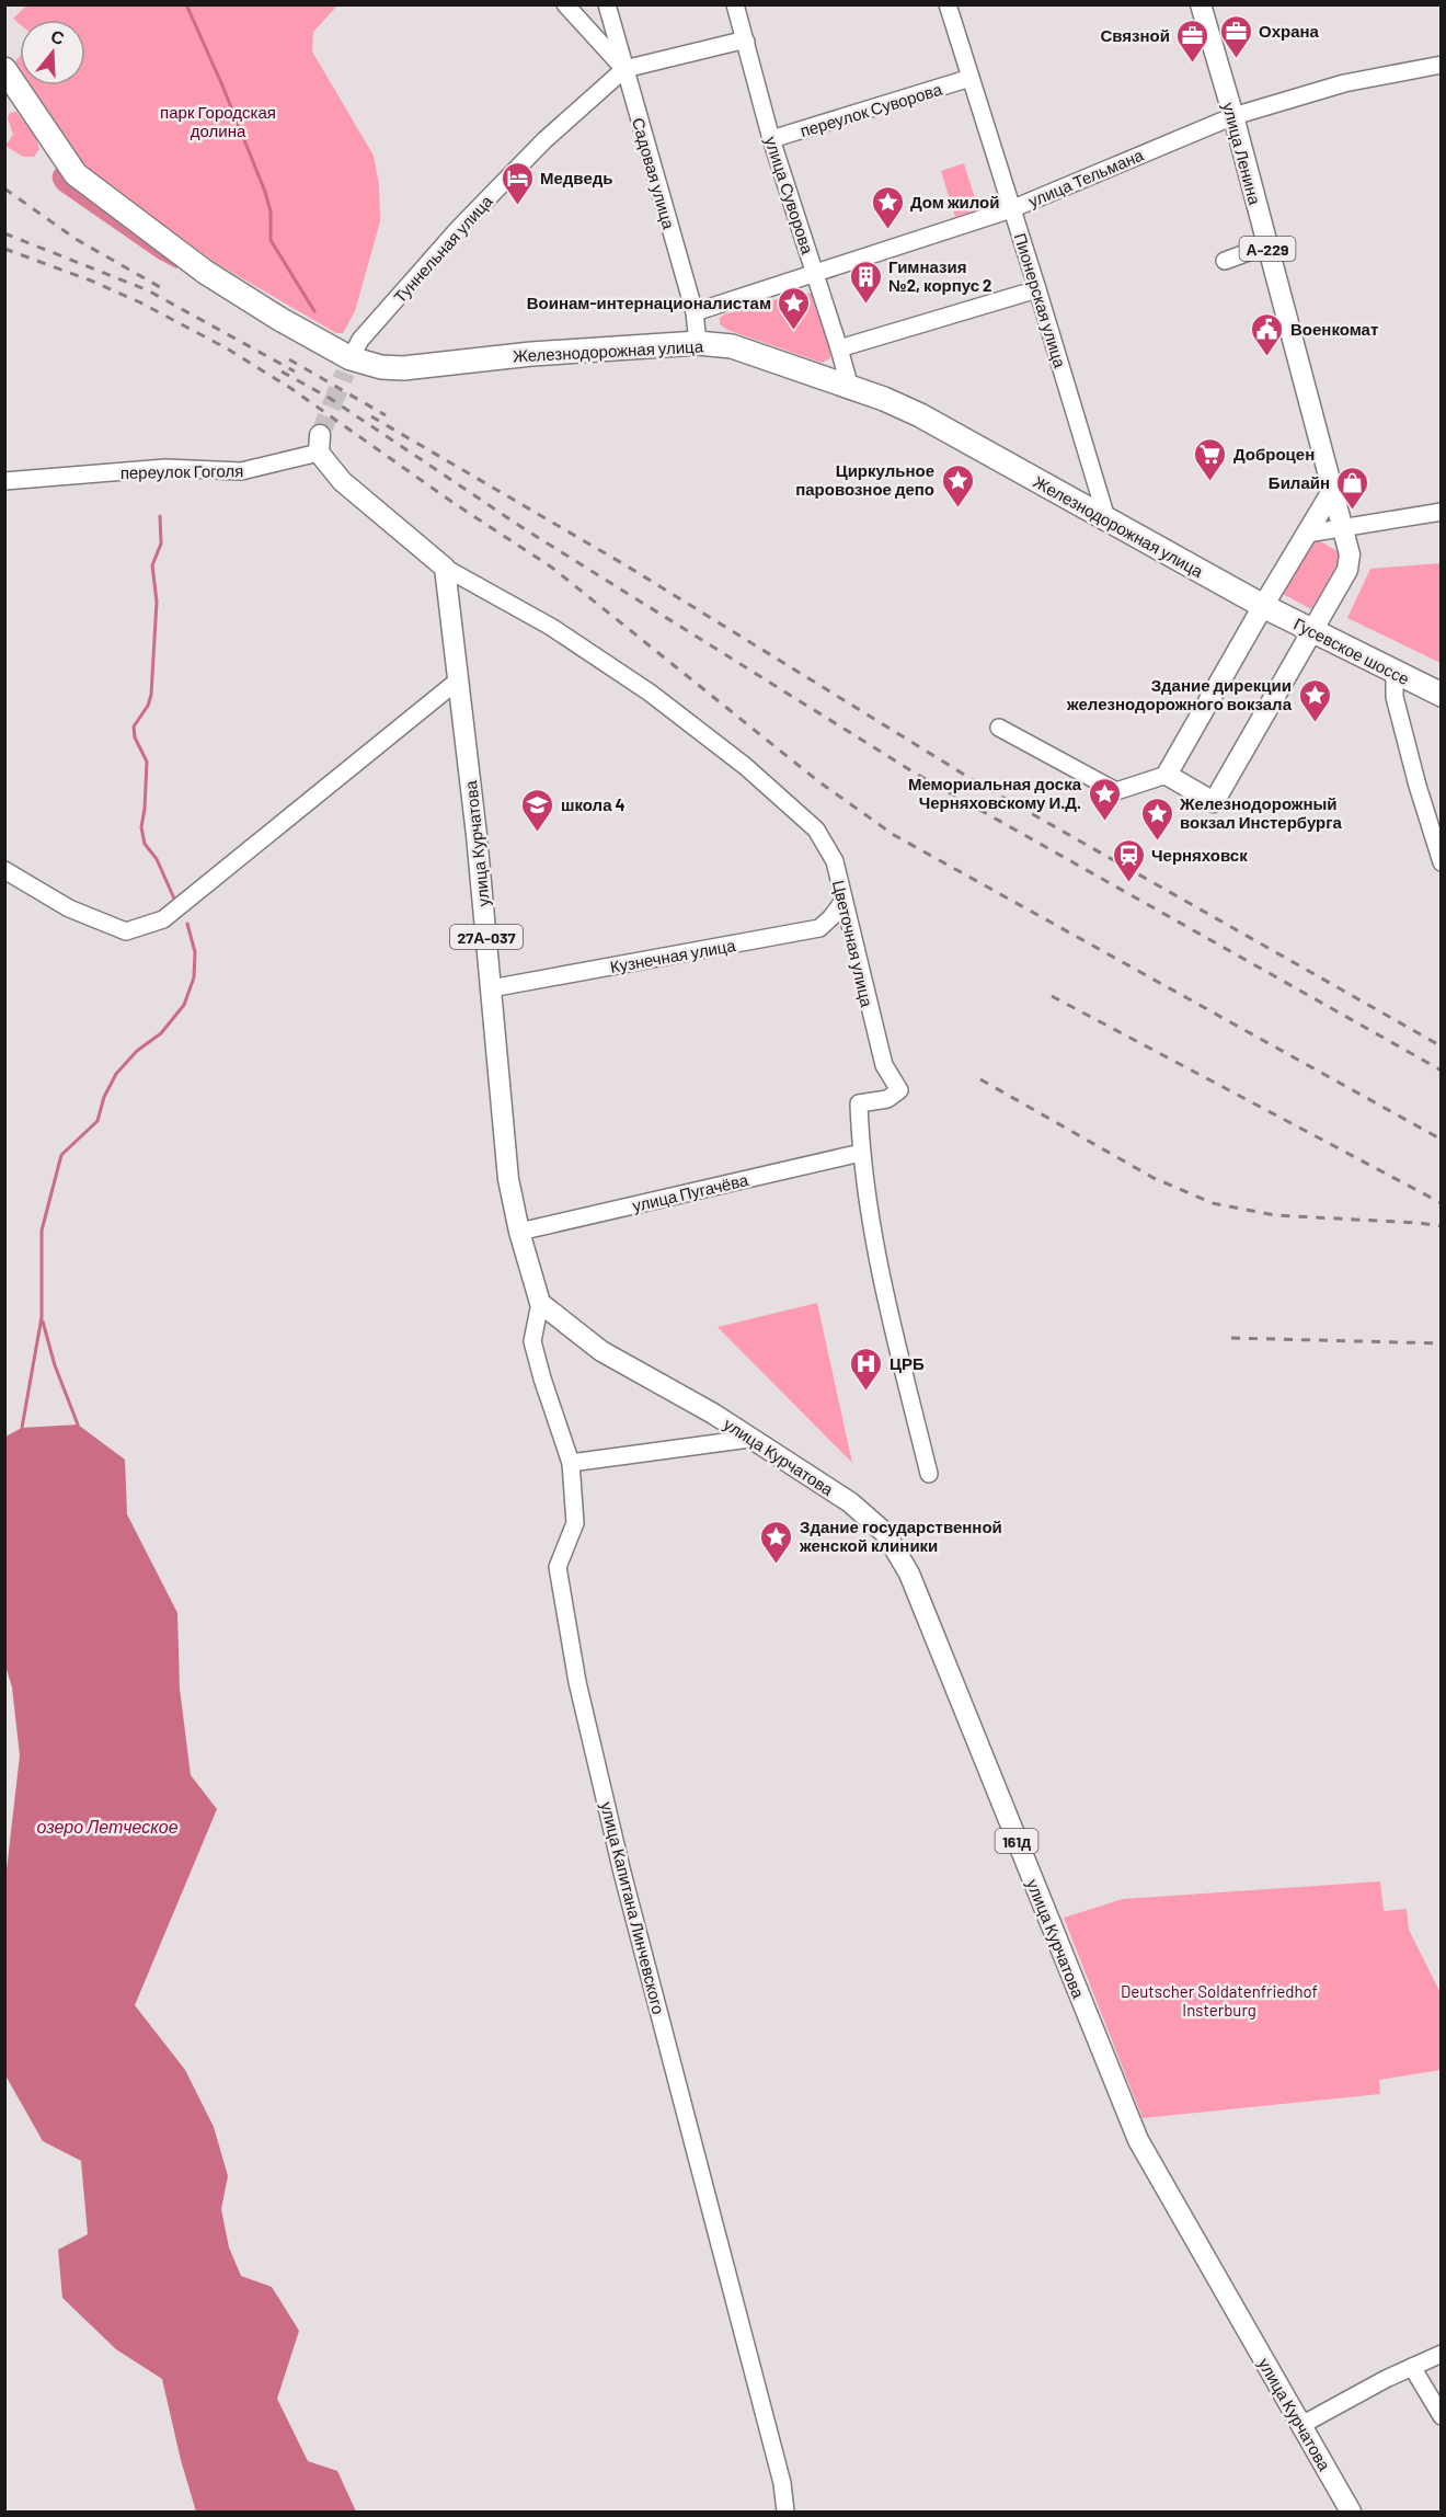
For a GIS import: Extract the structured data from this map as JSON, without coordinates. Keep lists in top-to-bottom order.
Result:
{
  "streets": {
    "highway": ["Железнодорожная улица", "Гусевское шоссе"],
    "main road": [
      "улица Ленина",
      "А-229",
      "улица Курчатова",
      "27А-037",
      "161д"
    ],
    "street": [
      "переулок Суворова",
      "Садовая улица",
      "улица Тельмана",
      "улица Суворова",
      "Туннельная улица",
      "Пионерская улица",
      "переулок Гоголя",
      "Цветочная улица",
      "Кузнечная улица",
      "улица Пугачёва",
      "улица Капитана Линчевского"
    ]
  },
  "crossings": [
    ["переулок Суворова", "улица Суворова"],
    ["переулок Суворова", "Пионерская улица"],
    ["улица Ленина", "улица Тельмана"],
    ["улица Ленина", "Гусевское шоссе"],
    ["Садовая улица", "улица Тельмана"],
    ["Садовая улица", "Туннельная улица"],
    ["Садовая улица", "Железнодорожная улица"],
    ["улица Тельмана", "улица Суворова"],
    ["улица Тельмана", "Пионерская улица"],
    ["улица Суворова", "Туннельная улица"],
    ["улица Суворова", "Железнодорожная улица"],
    ["Туннельная улица", "Железнодорожная улица"],
    ["Пионерская улица", "Железнодорожная улица"],
    ["Железнодорожная улица", "Гусевское шоссе"],
    ["улица Курчатова", "Цветочная улица"],
    ["улица Курчатова", "Кузнечная улица"],
    ["улица Курчатова", "улица Пугачёва"],
    ["улица Курчатова", "улица Капитана Линчевского"],
    ["Цветочная улица", "Кузнечная улица"],
    ["Цветочная улица", "улица Пугачёва"]
  ],
  "water": ["озеро Летческое"],
  "parks": ["парк Городская долина", "Deutscher Soldatenfriedhof Insterburg"],
  "places": {
    "office": ["Охрана", "Связной"],
    "hotel": ["Медведь"],
    "place": [
      "Дом жилой",
      "Воинам-интернационалистам",
      "Циркульное паровозное депо",
      "Здание дирекции железнодорожного вокзала",
      "Мемориальная доска Черняховскому И.Д.",
      "Железнодорожный вокзал Инстербурга",
      "Здание государственной женской клиники"
    ],
    "building": ["Гимназия №2, корпус 2"],
    "public building": ["Военкомат"],
    "supermarket": ["Доброцен"],
    "shop": ["Билайн"],
    "school or university": ["школа 4"],
    "station": ["Черняховск"],
    "hospital": ["ЦРБ"]
  },
  "north": "top"
}
